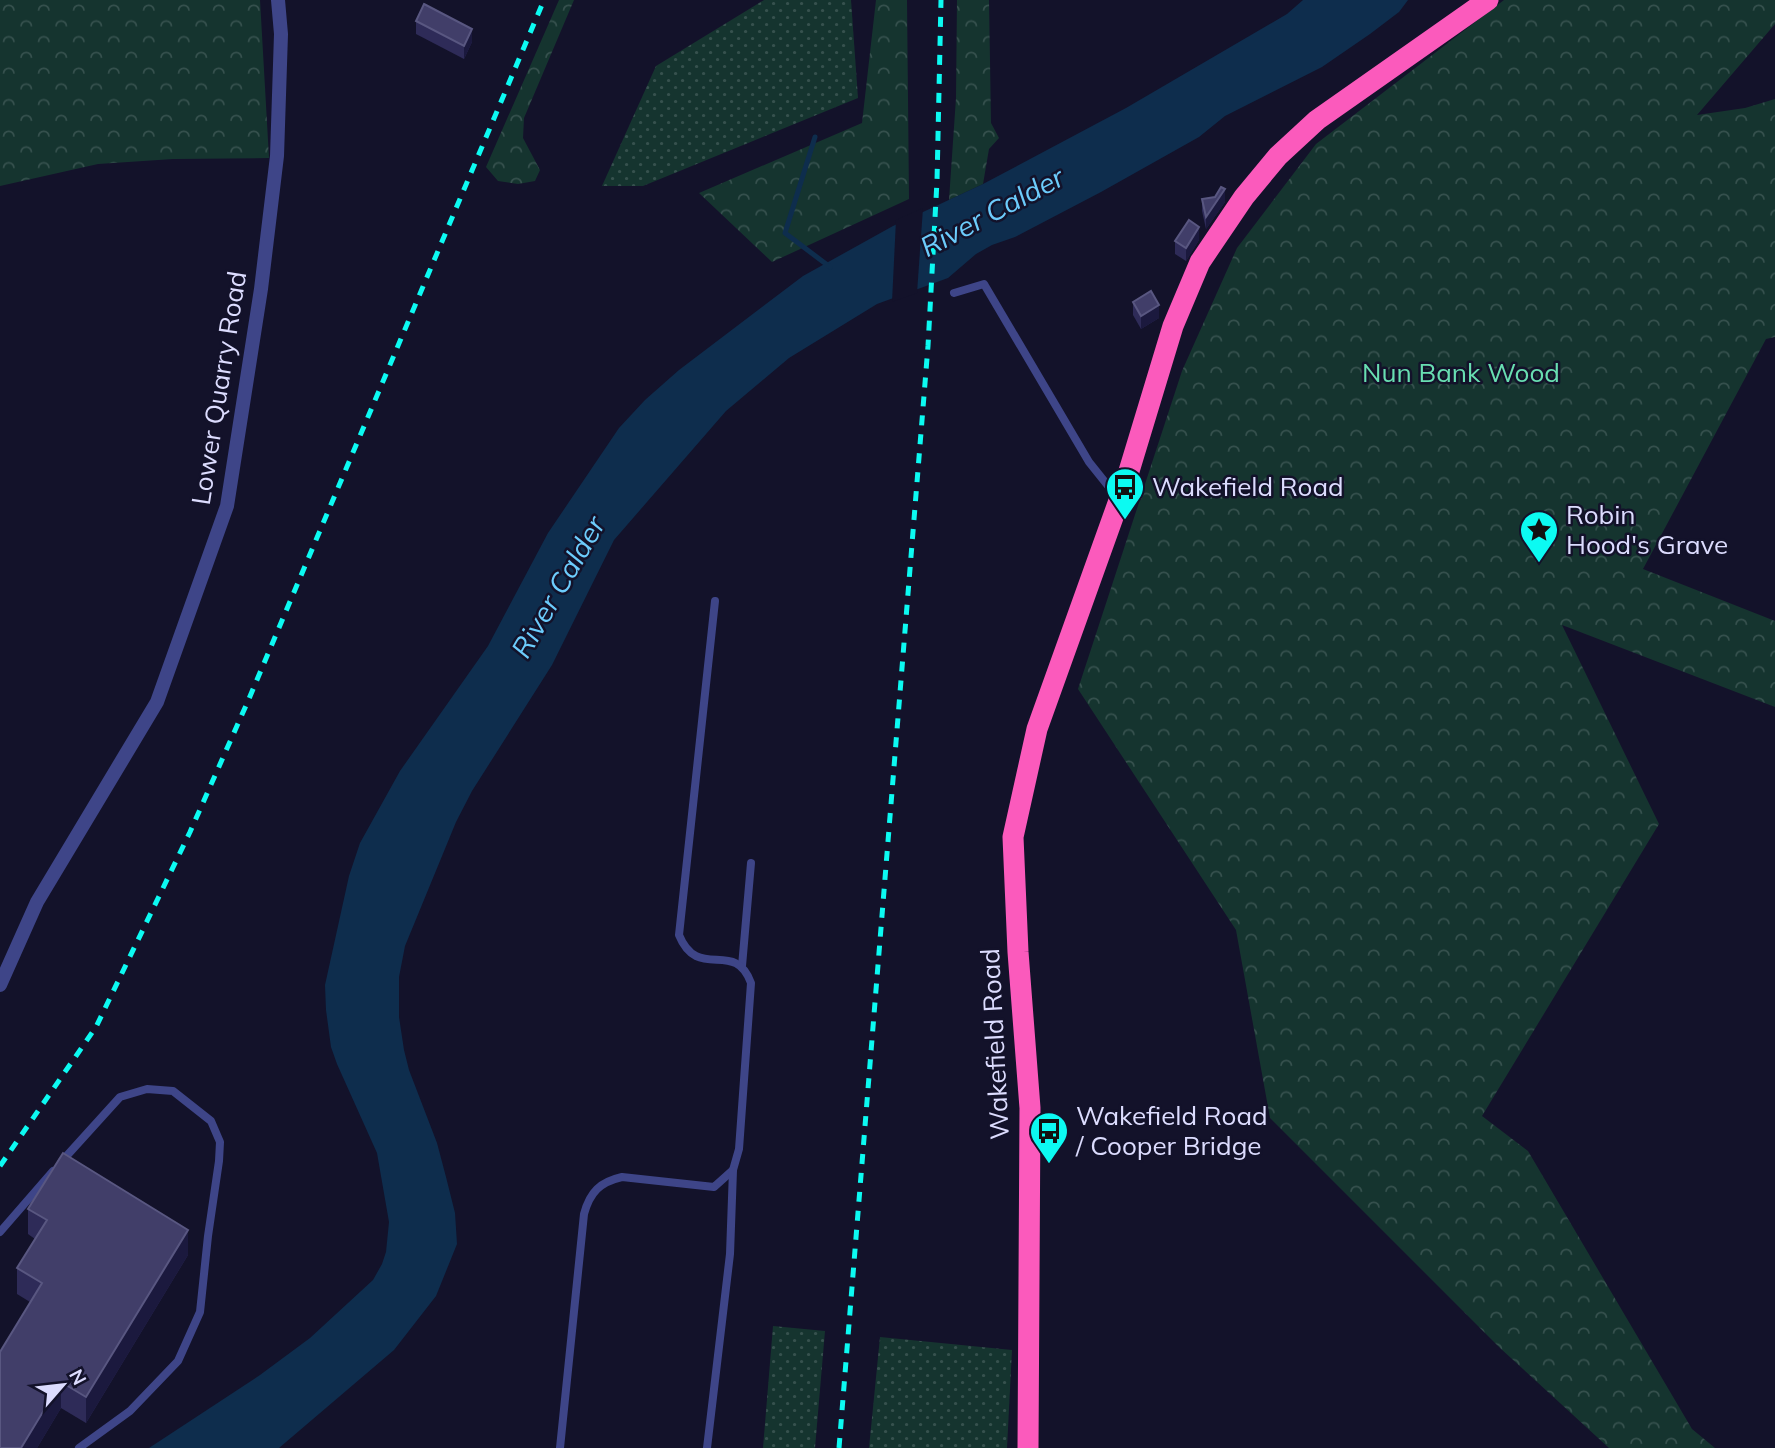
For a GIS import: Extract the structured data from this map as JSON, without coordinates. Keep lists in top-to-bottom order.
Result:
{
  "streets": {
    "highway": ["Wakefield Road"],
    "street": ["Lower Quarry Road"]
  },
  "water": ["River Calder"],
  "parks": ["Nun Bank Wood"],
  "places": {
    "bus stop": ["Wakefield Road", "Wakefield Road / Cooper Bridge"],
    "place": ["Robin Hood's Grave"]
  },
  "north": "top right"
}
